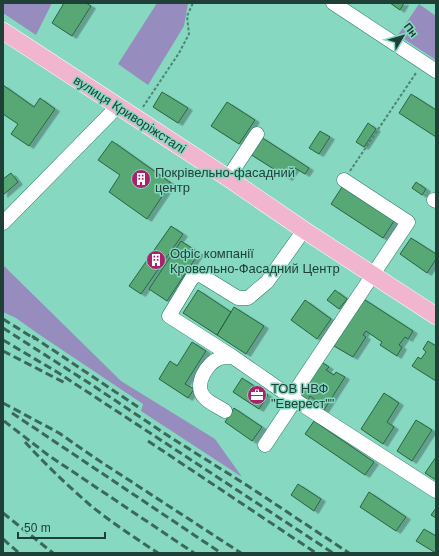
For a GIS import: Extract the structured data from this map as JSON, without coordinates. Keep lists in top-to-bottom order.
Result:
{
  "streets": {
    "main road": ["вулиця Криворіжсталі"]
  },
  "places": {
    "building": ["Покрівельно-фасадний центр", "Офіс компанії Кровельно-Фасадний Центр"],
    "office": ["ТОВ НВФ \"Еверест\"\""]
  },
  "scale_bar": "50 m",
  "north": "top right"
}
